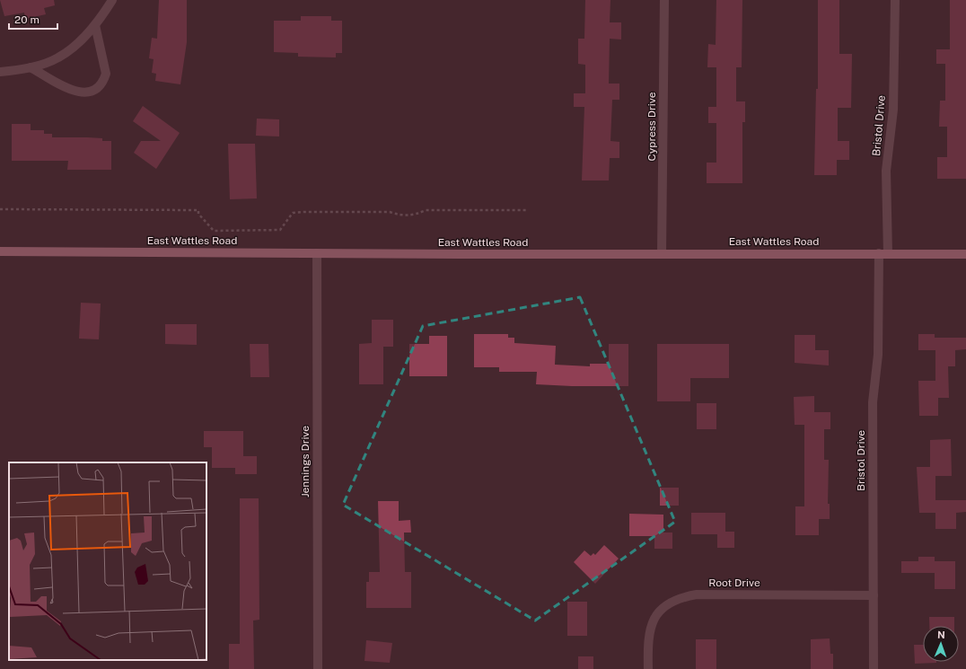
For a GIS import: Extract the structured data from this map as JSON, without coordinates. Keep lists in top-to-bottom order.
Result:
{
  "streets": {
    "main road": ["East Wattles Road"],
    "street": [
      "Bristol Drive",
      "Cypress Drive",
      "Jennings Drive",
      "Root Drive"
    ]
  },
  "crossings": [
    ["Bristol Drive", "East Wattles Road"],
    ["Bristol Drive", "Root Drive"],
    ["Cypress Drive", "East Wattles Road"],
    ["East Wattles Road", "Jennings Drive"]
  ],
  "scale_bar": "20 m",
  "north": "top"
}
